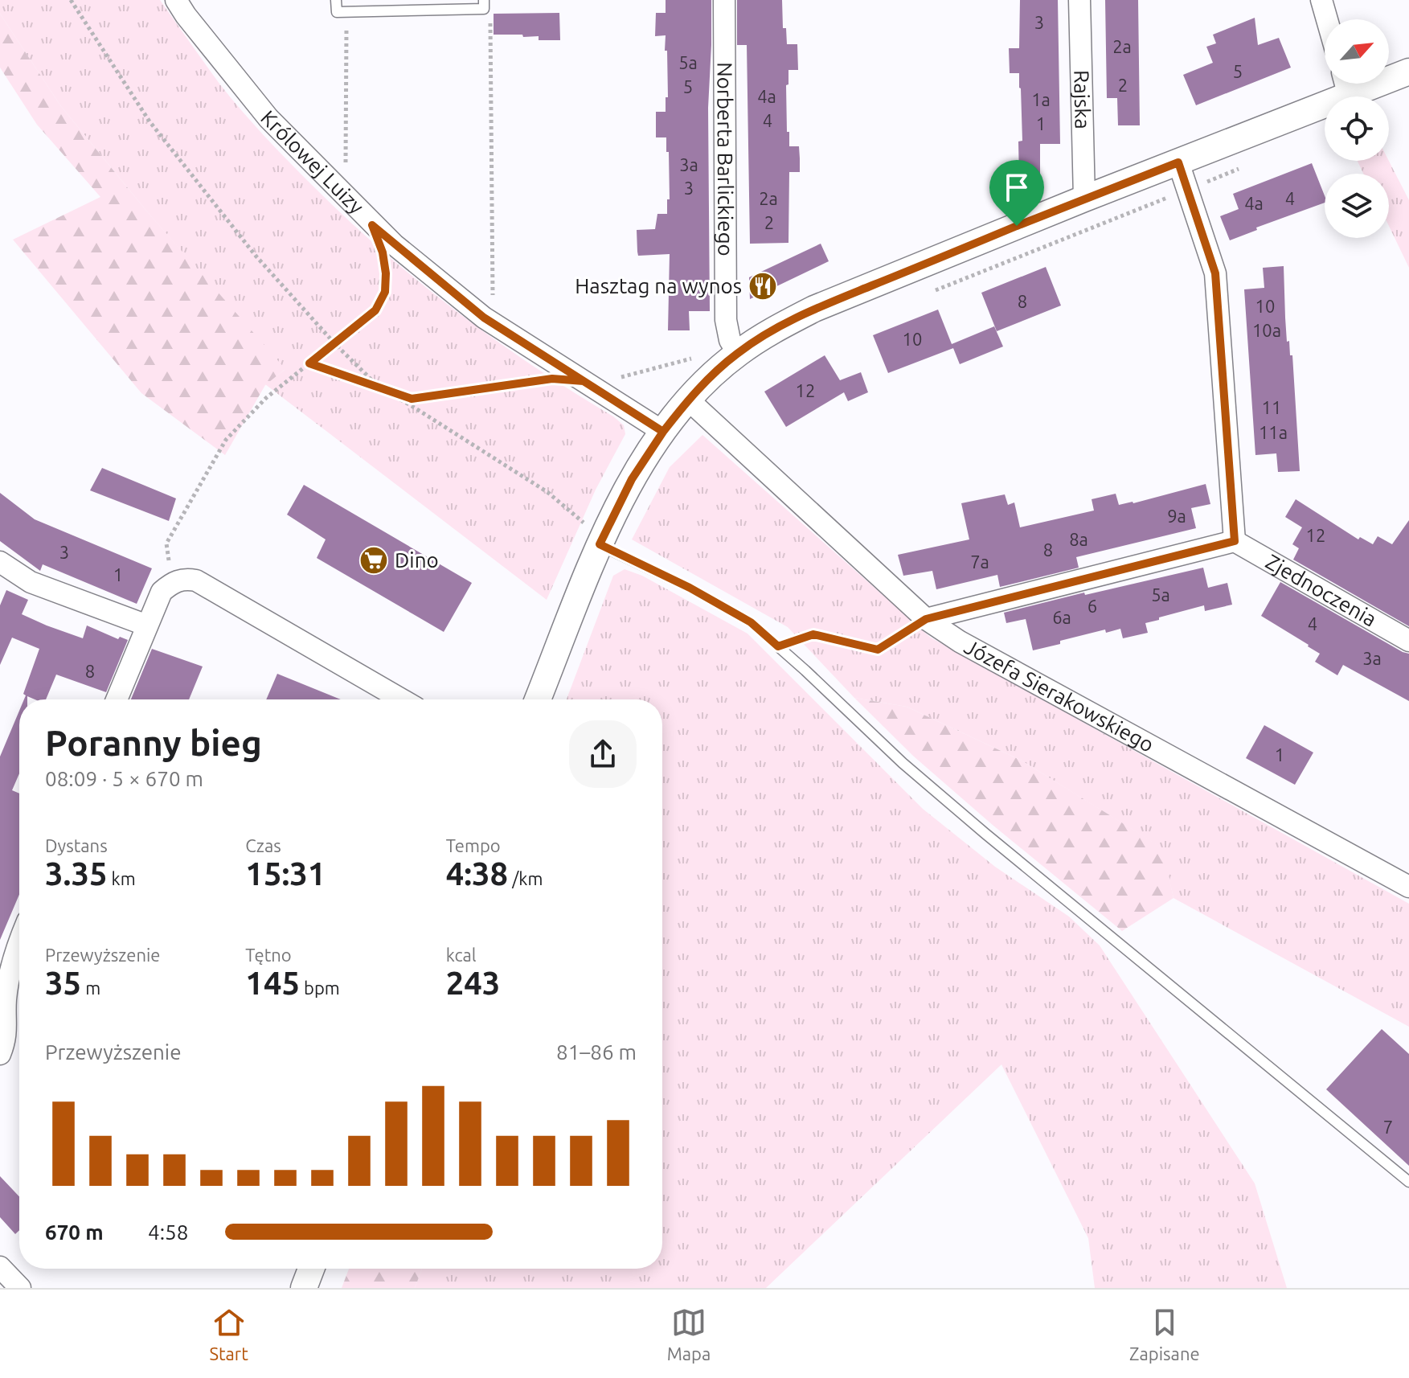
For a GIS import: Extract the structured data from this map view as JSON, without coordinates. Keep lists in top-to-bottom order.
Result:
{
  "streets": {
    "street": [
      "Rajska",
      "Norberta Barlickiego",
      "Królowej Luizy",
      "Zjednoczenia",
      "Józefa Sierakowskiego"
    ]
  },
  "places": {
    "restaurant": ["Hasztag na wynos"],
    "supermarket": ["Dino"]
  },
  "house_numbers": [
    "3",
    "2a",
    "5a",
    "5",
    "2",
    "5",
    "4a",
    "1a",
    "4",
    "1",
    "3a",
    "3",
    "2a",
    "4",
    "4a",
    "2",
    "8",
    "10",
    "10a",
    "10",
    "12",
    "11",
    "11a",
    "9a",
    "12",
    "8a",
    "8",
    "3",
    "7a",
    "1",
    "5a",
    "6",
    "6a",
    "4",
    "3a",
    "8",
    "1",
    "7"
  ],
  "north": "top right",
  "page": {
    "heading": ["Poranny bieg", "08:09 · 5 × 670 m"],
    "stats": [
      ["Dystans", "3.35 km"],
      ["Czas", "15:31"],
      ["Tempo", "4:38 /km"],
      ["Przewyższenie", "35 m"],
      ["Tętno", "145 bpm"],
      ["kcal", "243"]
    ],
    "chart": ["Przewyższenie", "81–86 m"],
    "list": [
      {
        "name": "670 m",
        "note": "4:58"
      }
    ],
    "tabs": ["Start", "Mapa", "Zapisane"]
  }
}
